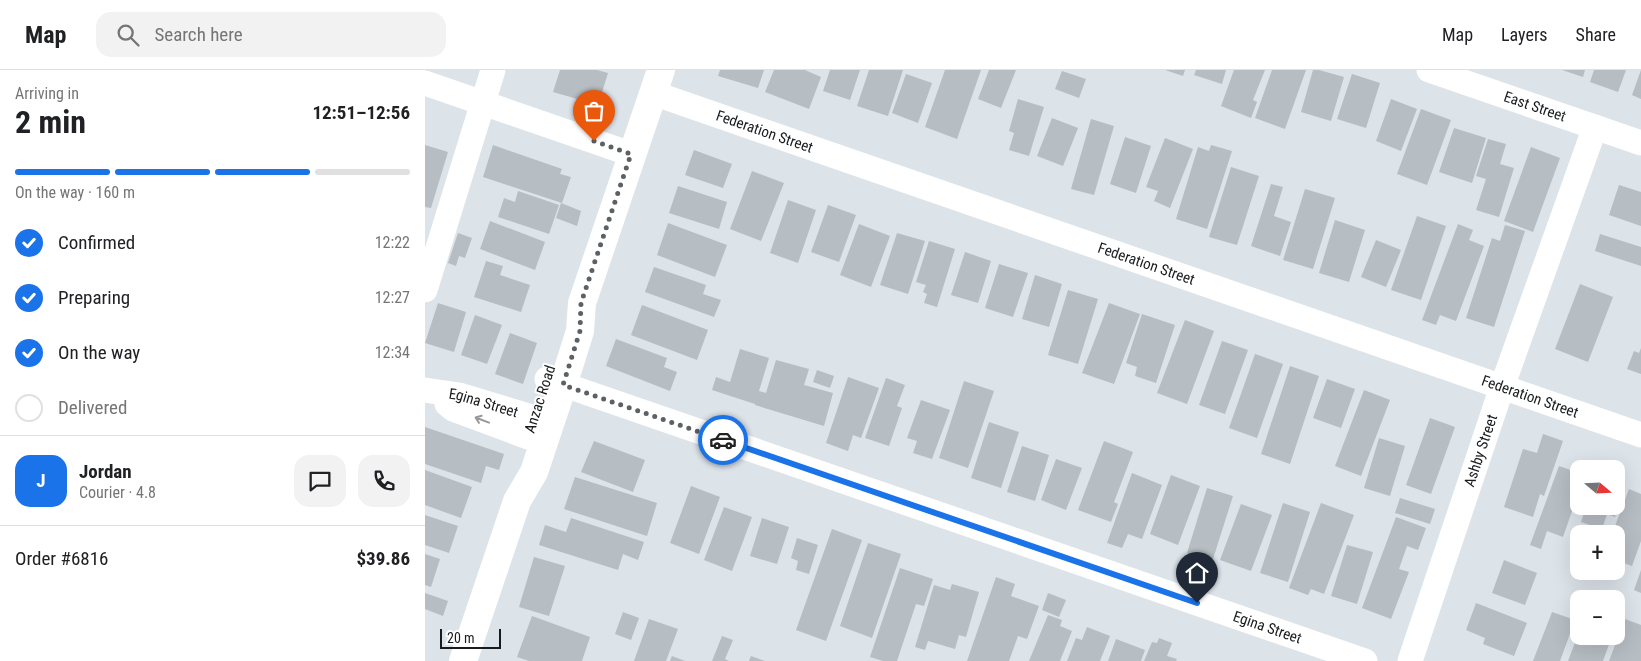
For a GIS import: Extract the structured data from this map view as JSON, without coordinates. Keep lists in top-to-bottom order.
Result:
{
  "streets": {
    "main road": ["Anzac Road"],
    "street": [
      "East Street",
      "Federation Street",
      "Egina Street",
      "Ashby Street"
    ]
  },
  "crossings": [
    ["East Street", "Ashby Street"],
    ["Federation Street", "Anzac Road"],
    ["Federation Street", "Ashby Street"],
    ["Anzac Road", "Egina Street"]
  ],
  "scale_bar": "20 m",
  "north": "right",
  "page": {
    "header": "Map",
    "search": "Search here",
    "nav": ["Map", "Layers", "Share"],
    "heading": ["2 min", "Arriving in", "12:51–12:56"],
    "panel": [
      "Jordan",
      "Courier · 4.8",
      "Order #6816",
      "$39.86"
    ],
    "bar": "On the way · 160 m",
    "list": [
      ["Confirmed", "12:22"],
      ["Preparing", "12:27"],
      ["On the way", "12:34"],
      "Delivered"
    ],
    "round": "J",
    "map_buttons": ["+", "−"],
    "scale": "20 m"
  }
}
